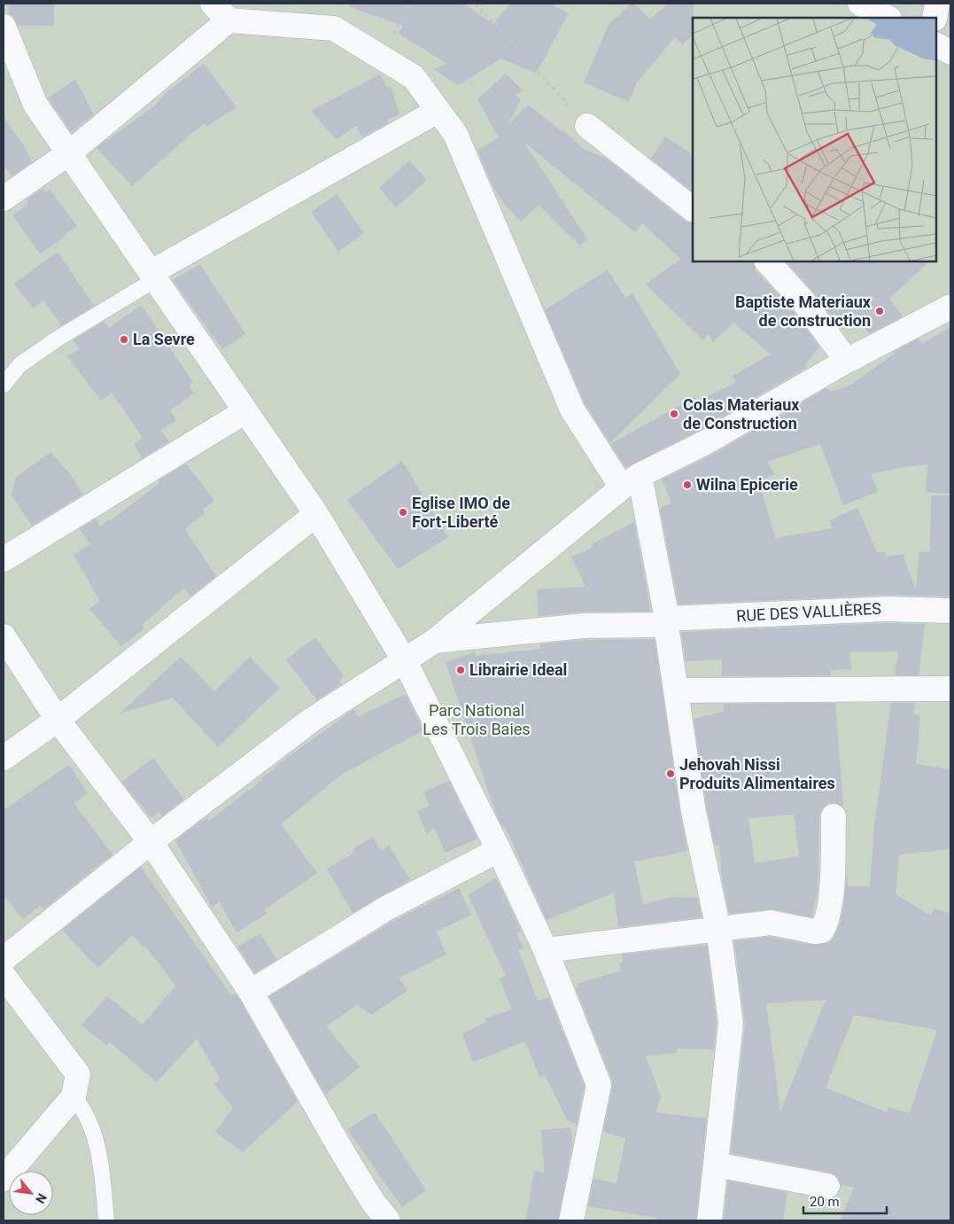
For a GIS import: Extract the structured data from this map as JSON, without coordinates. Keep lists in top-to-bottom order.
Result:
{
  "streets": {
    "street": ["RUE DES VALLIÈRES"]
  },
  "parks": ["Parc National Les Trois Baies"],
  "places": [
    "Baptiste Materiaux de construction",
    "La Sevre",
    "Colas Materiaux de Construction",
    "Wilna Epicerie",
    "Eglise IMO de Fort-Liberté",
    "Librairie Ideal",
    "Jehovah Nissi Produits Alimentaires"
  ],
  "scale_bar": "20 m",
  "north": "bottom right"
}
